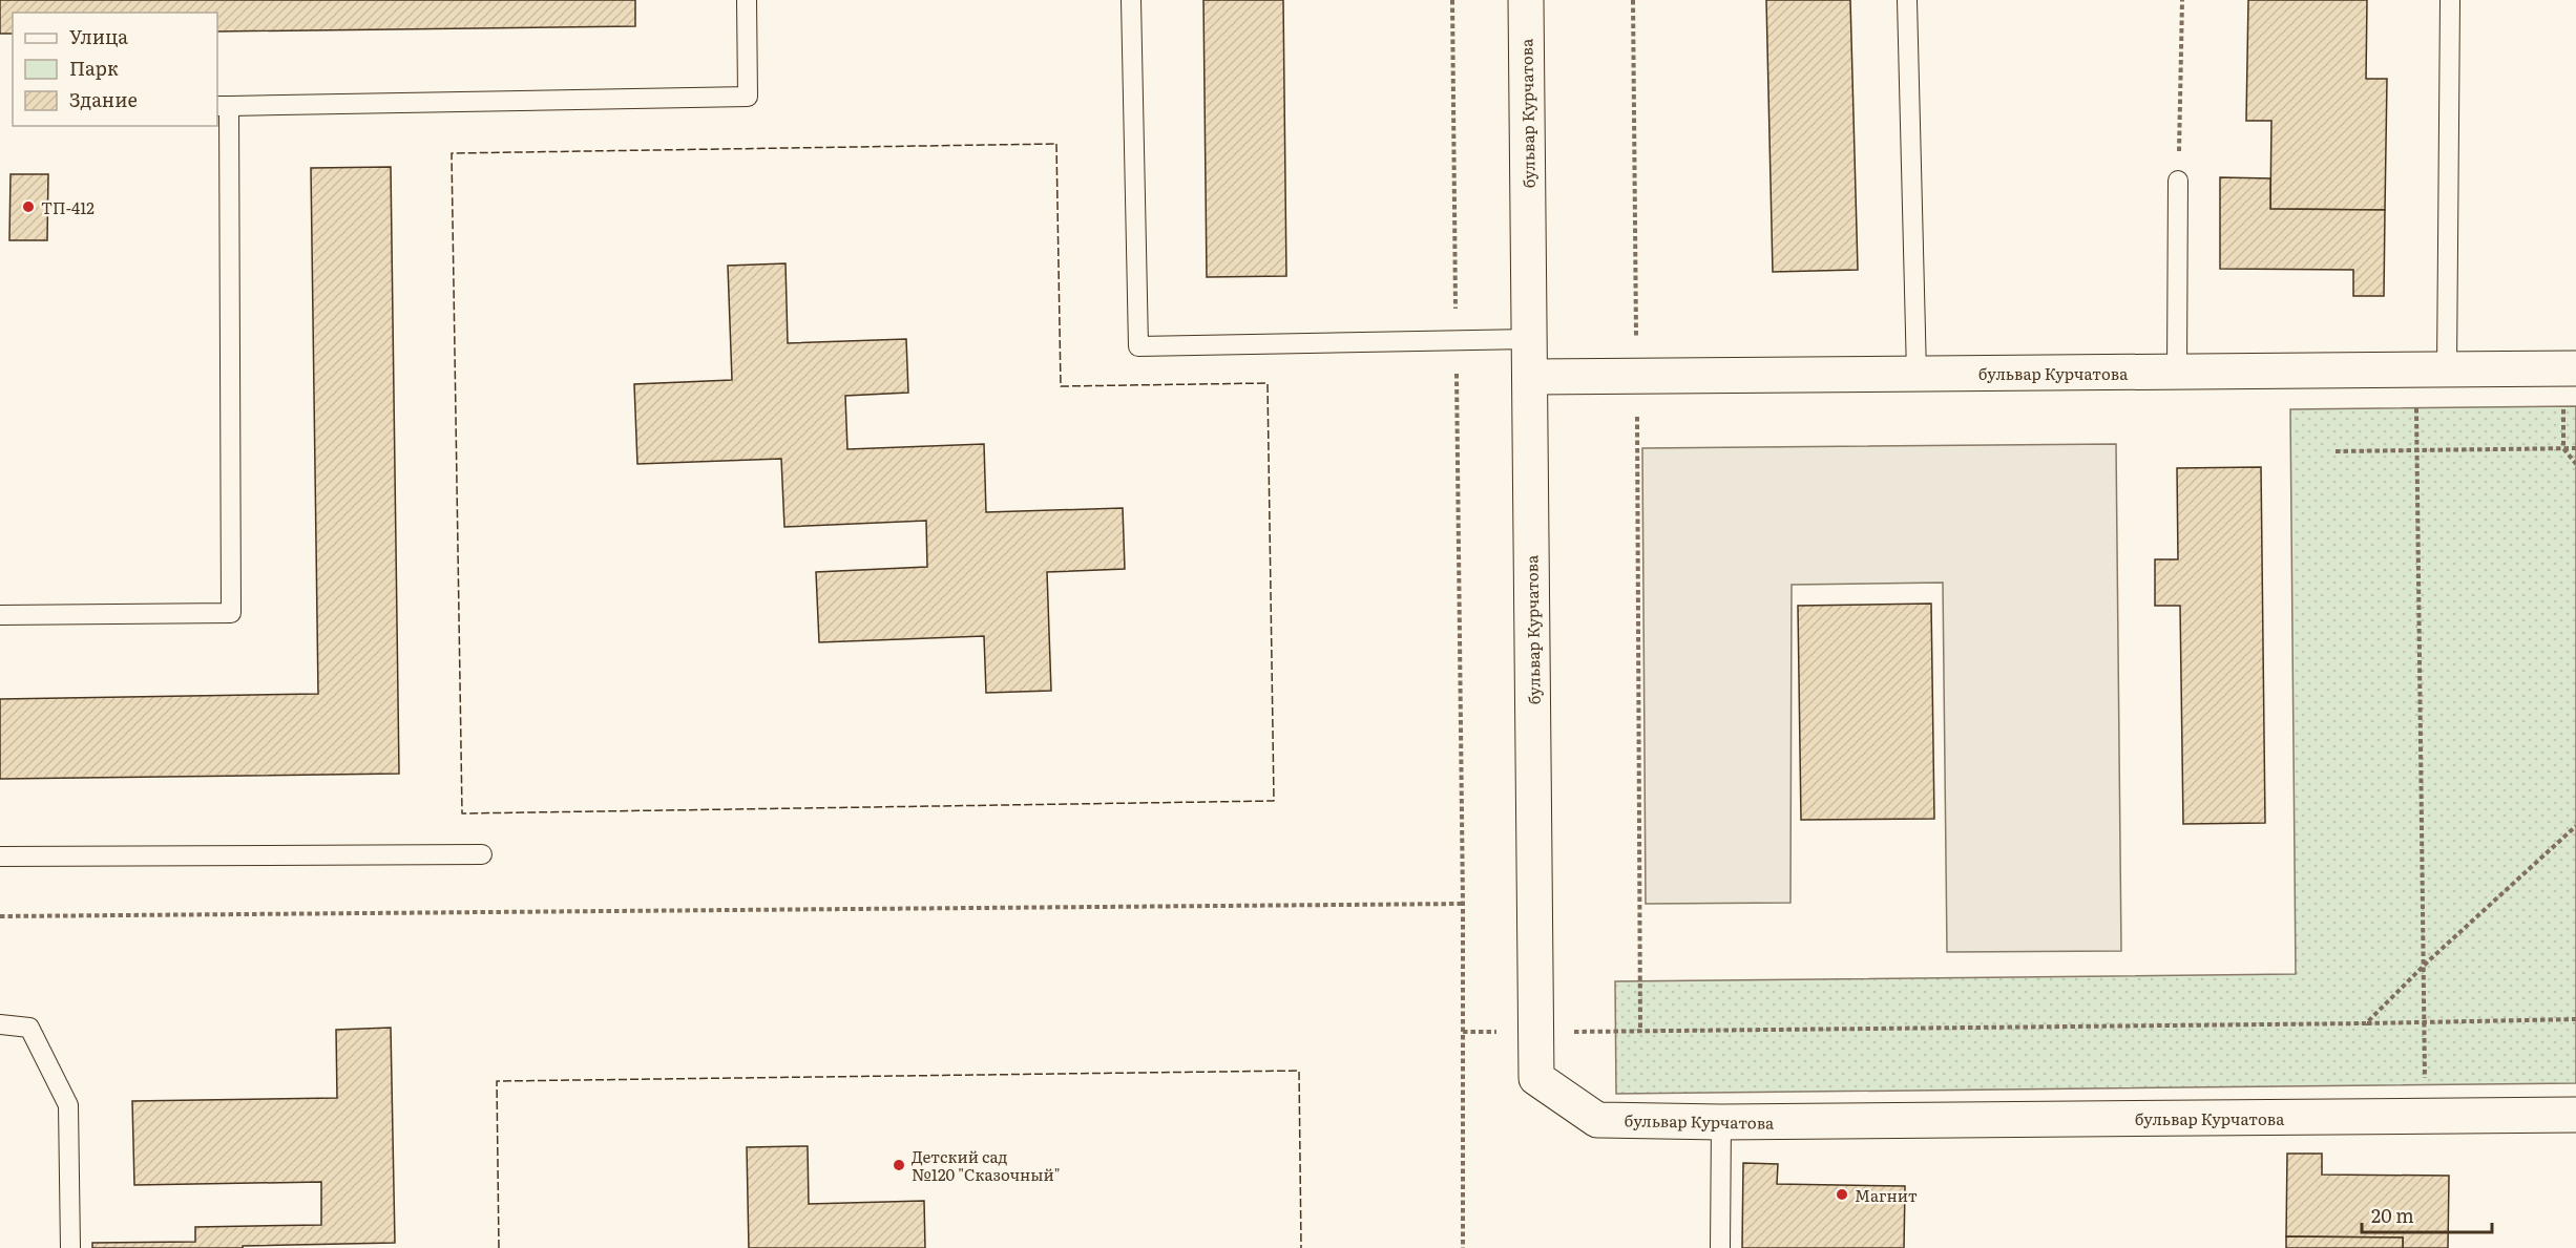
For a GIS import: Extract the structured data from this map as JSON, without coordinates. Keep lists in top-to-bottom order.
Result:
{
  "streets": {
    "street": ["бульвар Курчатова"]
  },
  "places": ["ТП-412", "Детский сад №120 \"Сказочный\"", "Магнит"],
  "legend": ["Улица", "Парк", "Здание"],
  "scale_bar": "20 m"
}
